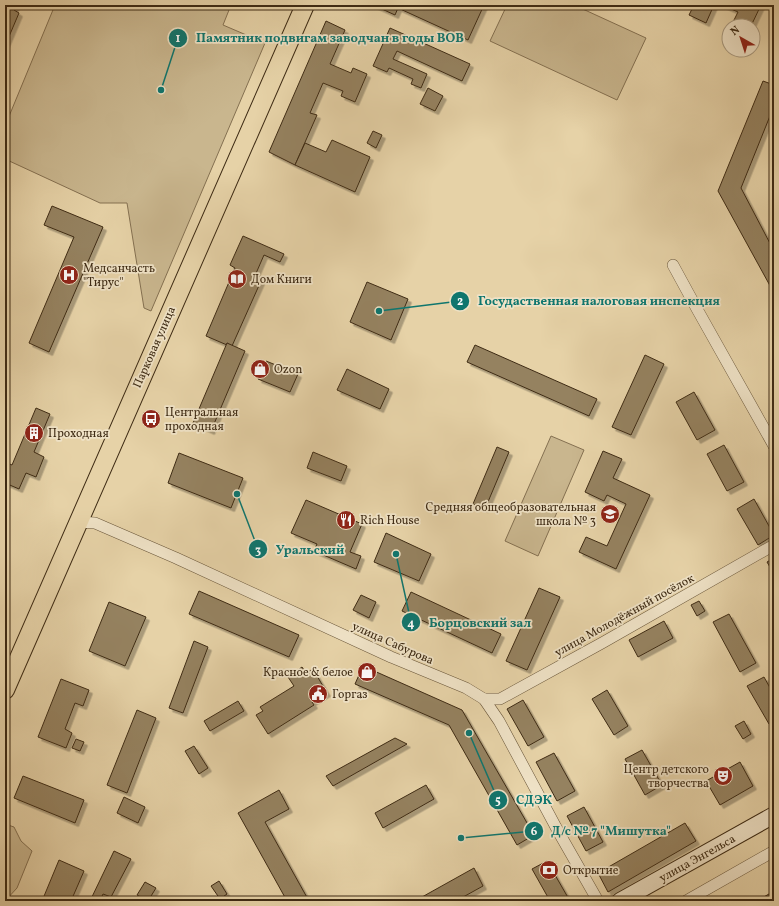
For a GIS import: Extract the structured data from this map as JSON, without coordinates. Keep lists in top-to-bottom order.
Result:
{
  "streets": {
    "main road": ["Парковая улица"],
    "street": ["улица Молодёжный посёлок", "улица Сабурова", "улица Энгельса"]
  },
  "crossings": [
    ["Парковая улица", "улица Сабурова"],
    ["улица Молодёжный посёлок", "улица Сабурова"]
  ],
  "places": {
    "other": [
      "Памятник подвигам заводчан в годы ВОВ",
      "Госудаственная налоговая инспекция",
      "Уральский",
      "Борцовский зал",
      "СДЭК",
      "Д/с № 7 \"Мишутка\""
    ],
    "hospital": ["Медсанчасть \"Тирус\""],
    "library": ["Дом Книги"],
    "shop": ["Ozon", "Красное & белое"],
    "bus stop": ["Центральная проходная"],
    "building": ["Проходная"],
    "school or university": ["Средняя общеобразовательная школа № 3"],
    "restaurant": ["Rich House"],
    "public building": ["Горгаз"],
    "theatre": ["Центр детского творчества"],
    "bank": ["Открытие"]
  },
  "north": "top left"
}
